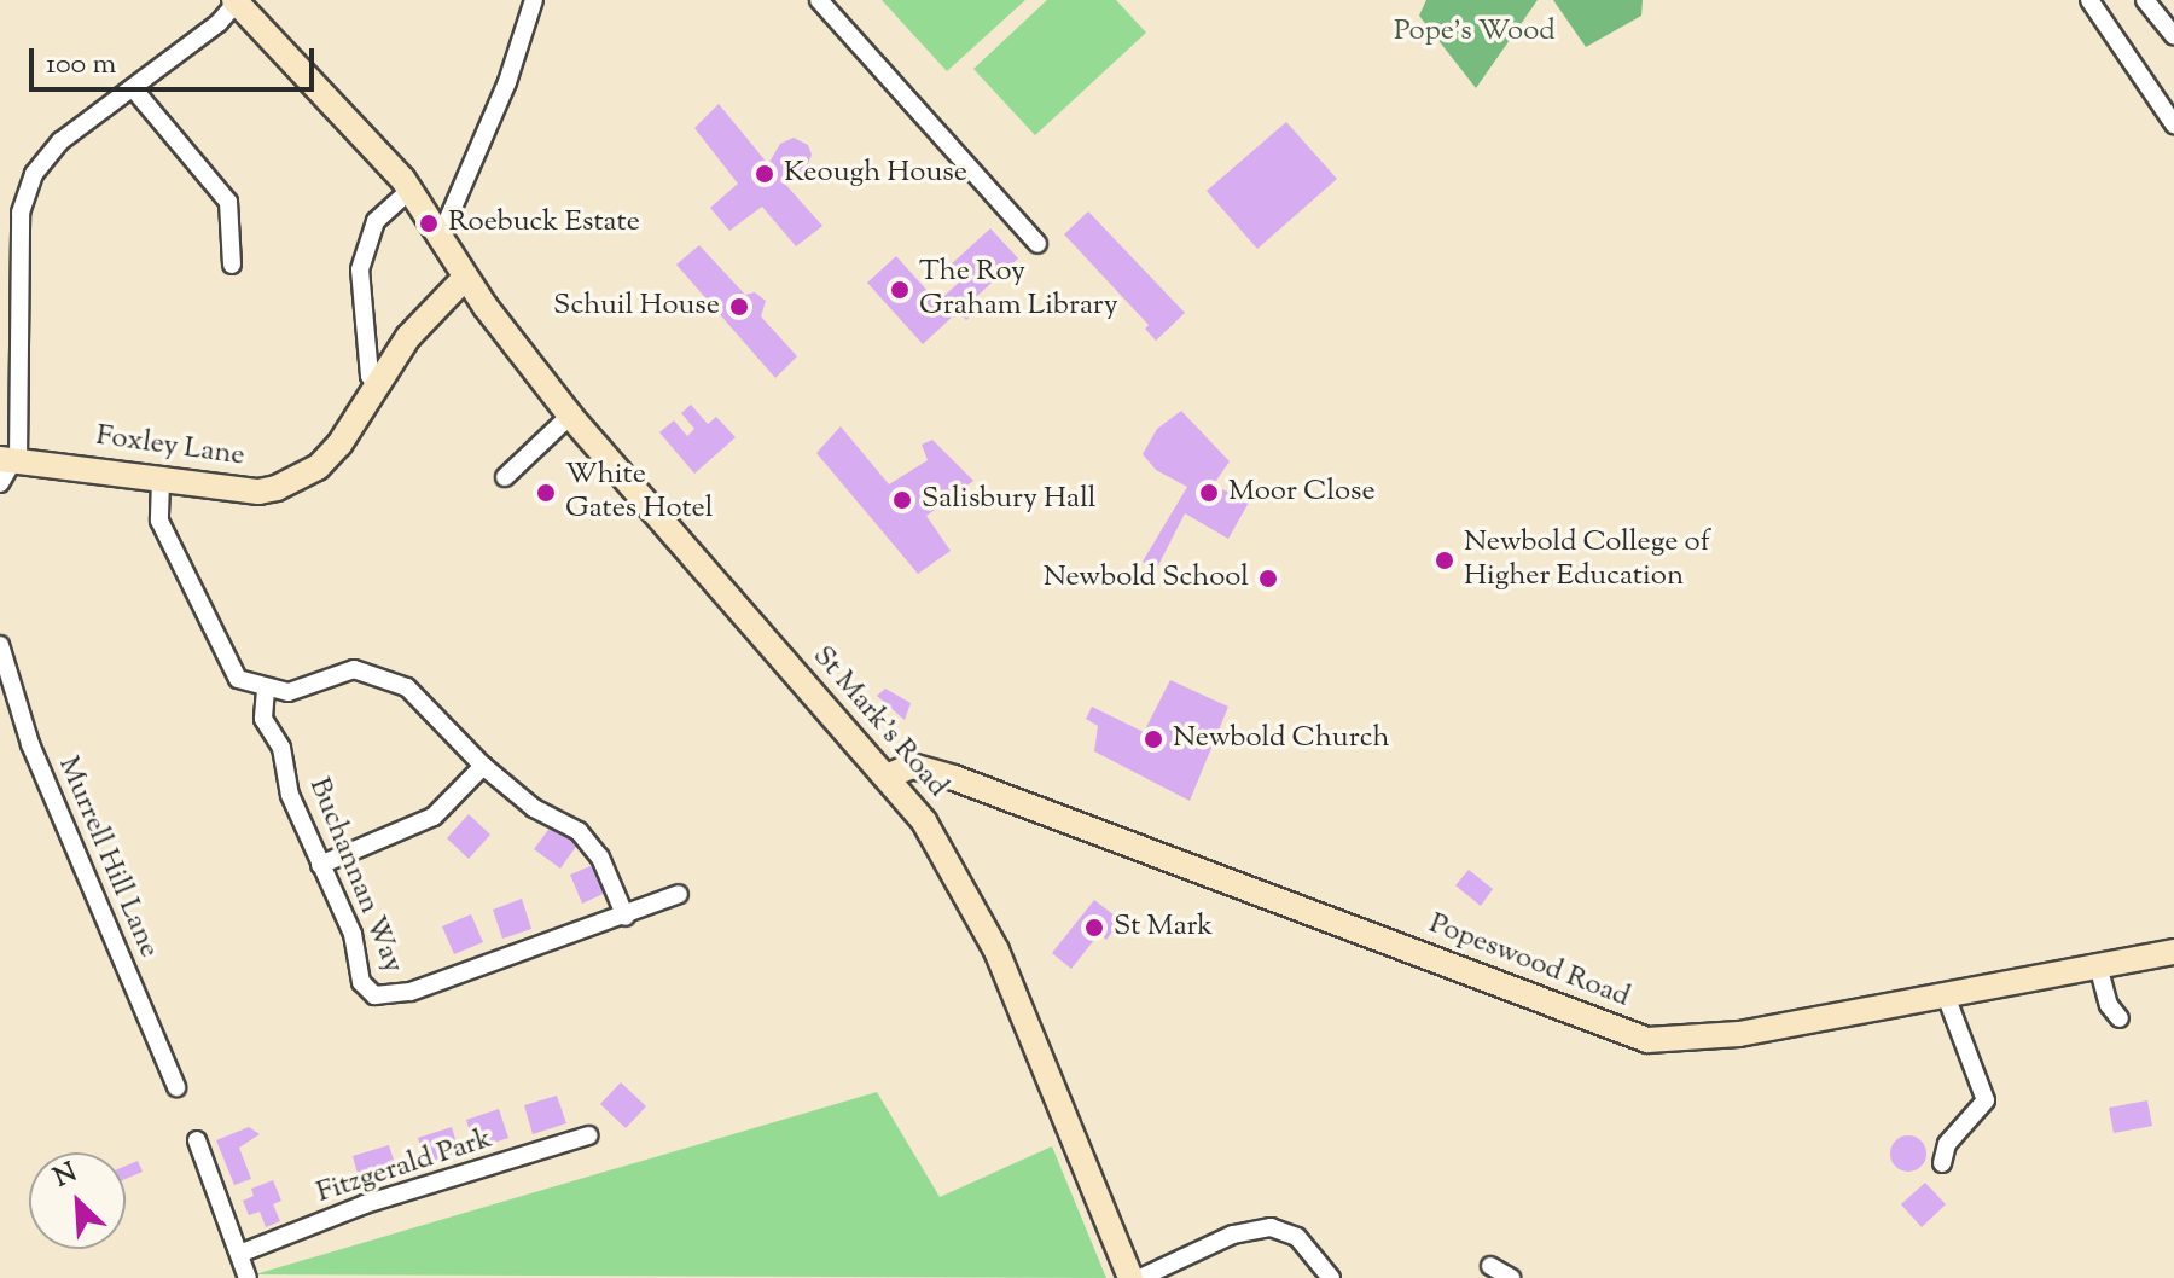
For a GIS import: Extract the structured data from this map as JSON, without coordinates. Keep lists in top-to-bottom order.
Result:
{
  "streets": {
    "street": [
      "Foxley Lane",
      "St Mark's Road",
      "Murrell Hill Lane",
      "Buchannan Way",
      "Popeswood Road",
      "Fitzgerald Park"
    ]
  },
  "crossings": [
    ["Foxley Lane", "St Mark's Road"],
    ["St Mark's Road", "Popeswood Road"]
  ],
  "parks": ["Pope's Wood"],
  "places": [
    "Keough House",
    "Roebuck Estate",
    "The Roy Graham Library",
    "Schuil House",
    "White Gates Hotel",
    "Moor Close",
    "Salisbury Hall",
    "Newbold College of Higher Education",
    "Newbold School",
    "Newbold Church",
    "St Mark"
  ],
  "scale_bar": "100 m",
  "north": "top left"
}
